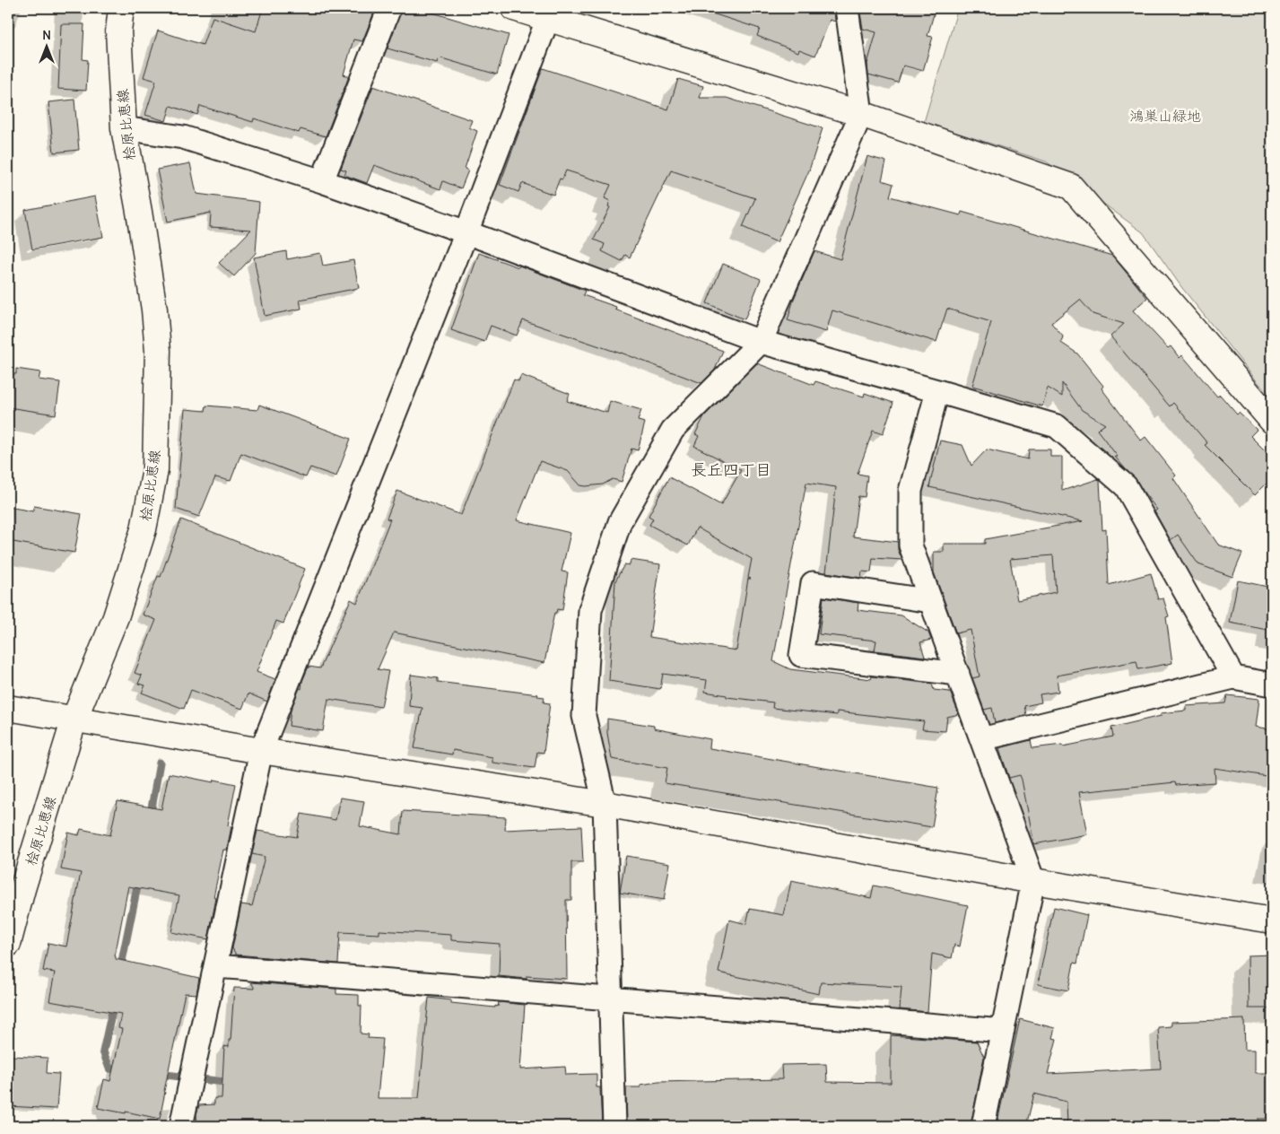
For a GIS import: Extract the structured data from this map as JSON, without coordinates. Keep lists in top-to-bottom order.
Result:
{
  "streets": {
    "street": ["桧原比恵線"]
  },
  "districts": ["長丘四丁目"],
  "parks": ["鴻巣山緑地"],
  "north": "top"
}
